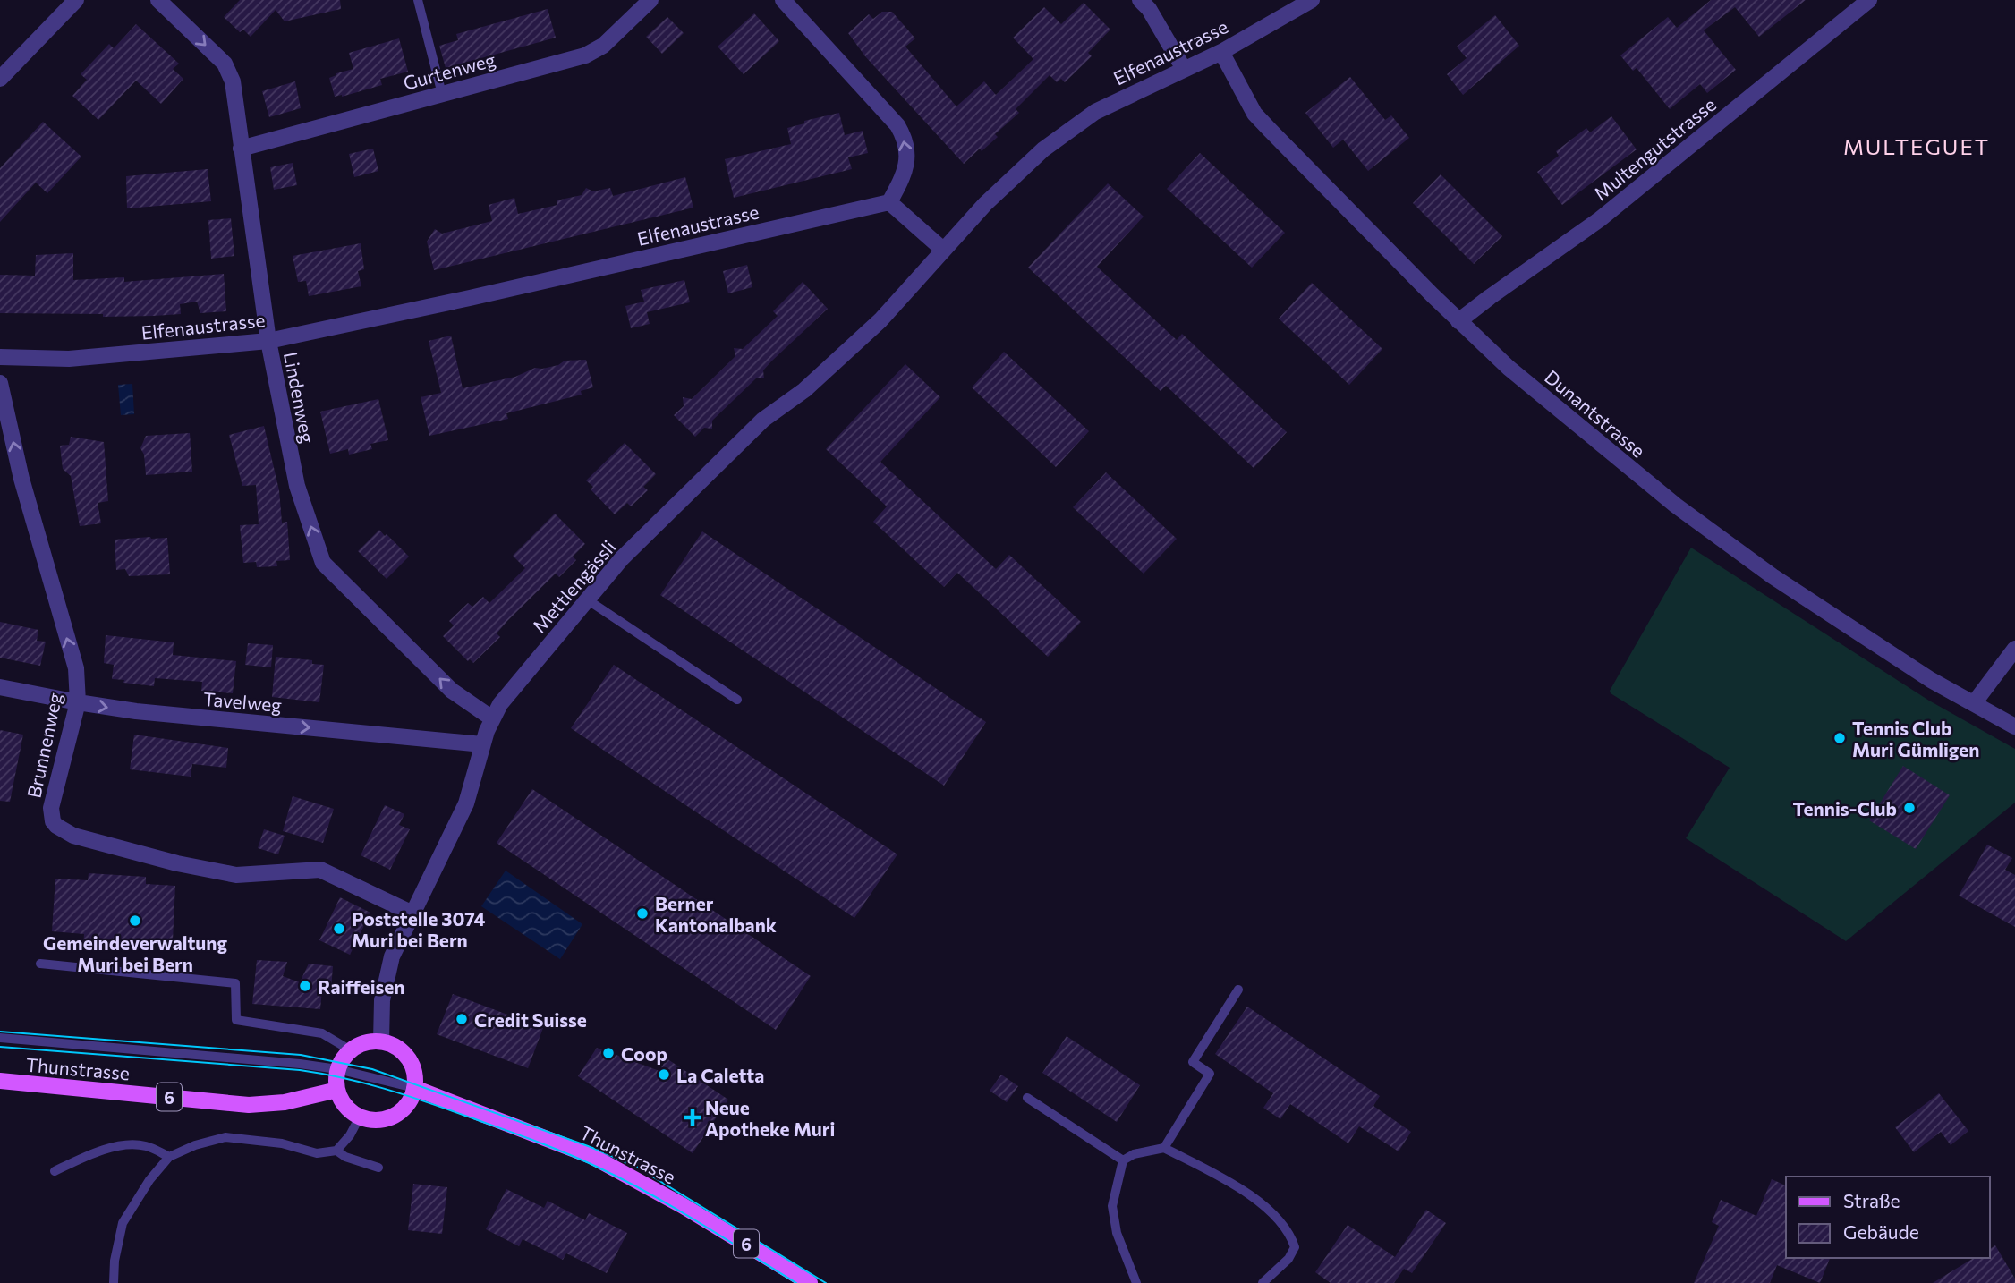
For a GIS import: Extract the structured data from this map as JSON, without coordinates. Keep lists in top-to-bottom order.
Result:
{
  "streets": {
    "main road": ["Thunstrasse", "6"],
    "street": [
      "Elfenaustrasse",
      "Gurtenweg",
      "Multengutstrasse",
      "Lindenweg",
      "Dunantstrasse",
      "Mettlengässli",
      "Tavelweg",
      "Brunnenweg"
    ]
  },
  "crossings": [
    ["Elfenaustrasse", "Lindenweg"],
    ["Elfenaustrasse", "Dunantstrasse"],
    ["Elfenaustrasse", "Mettlengässli"],
    ["Gurtenweg", "Lindenweg"],
    ["Multengutstrasse", "Dunantstrasse"],
    ["Lindenweg", "Mettlengässli"],
    ["Mettlengässli", "Tavelweg"],
    ["Mettlengässli", "Brunnenweg"],
    ["Tavelweg", "Brunnenweg"]
  ],
  "one_way": ["Tavelweg", "Brunnenweg"],
  "districts": ["MULTEGUET"],
  "places": {
    "other": [
      "Tennis Club Muri Gümligen",
      "Tennis-Club",
      "Berner Kantonalbank",
      "Gemeindeverwaltung Muri bei Bern",
      "Poststelle 3074 Muri bei Bern",
      "Raiffeisen",
      "Credit Suisse",
      "Coop",
      "La Caletta"
    ],
    "health": ["Neue Apotheke Muri"]
  },
  "legend": ["Straße", "Gebäude"]
}
